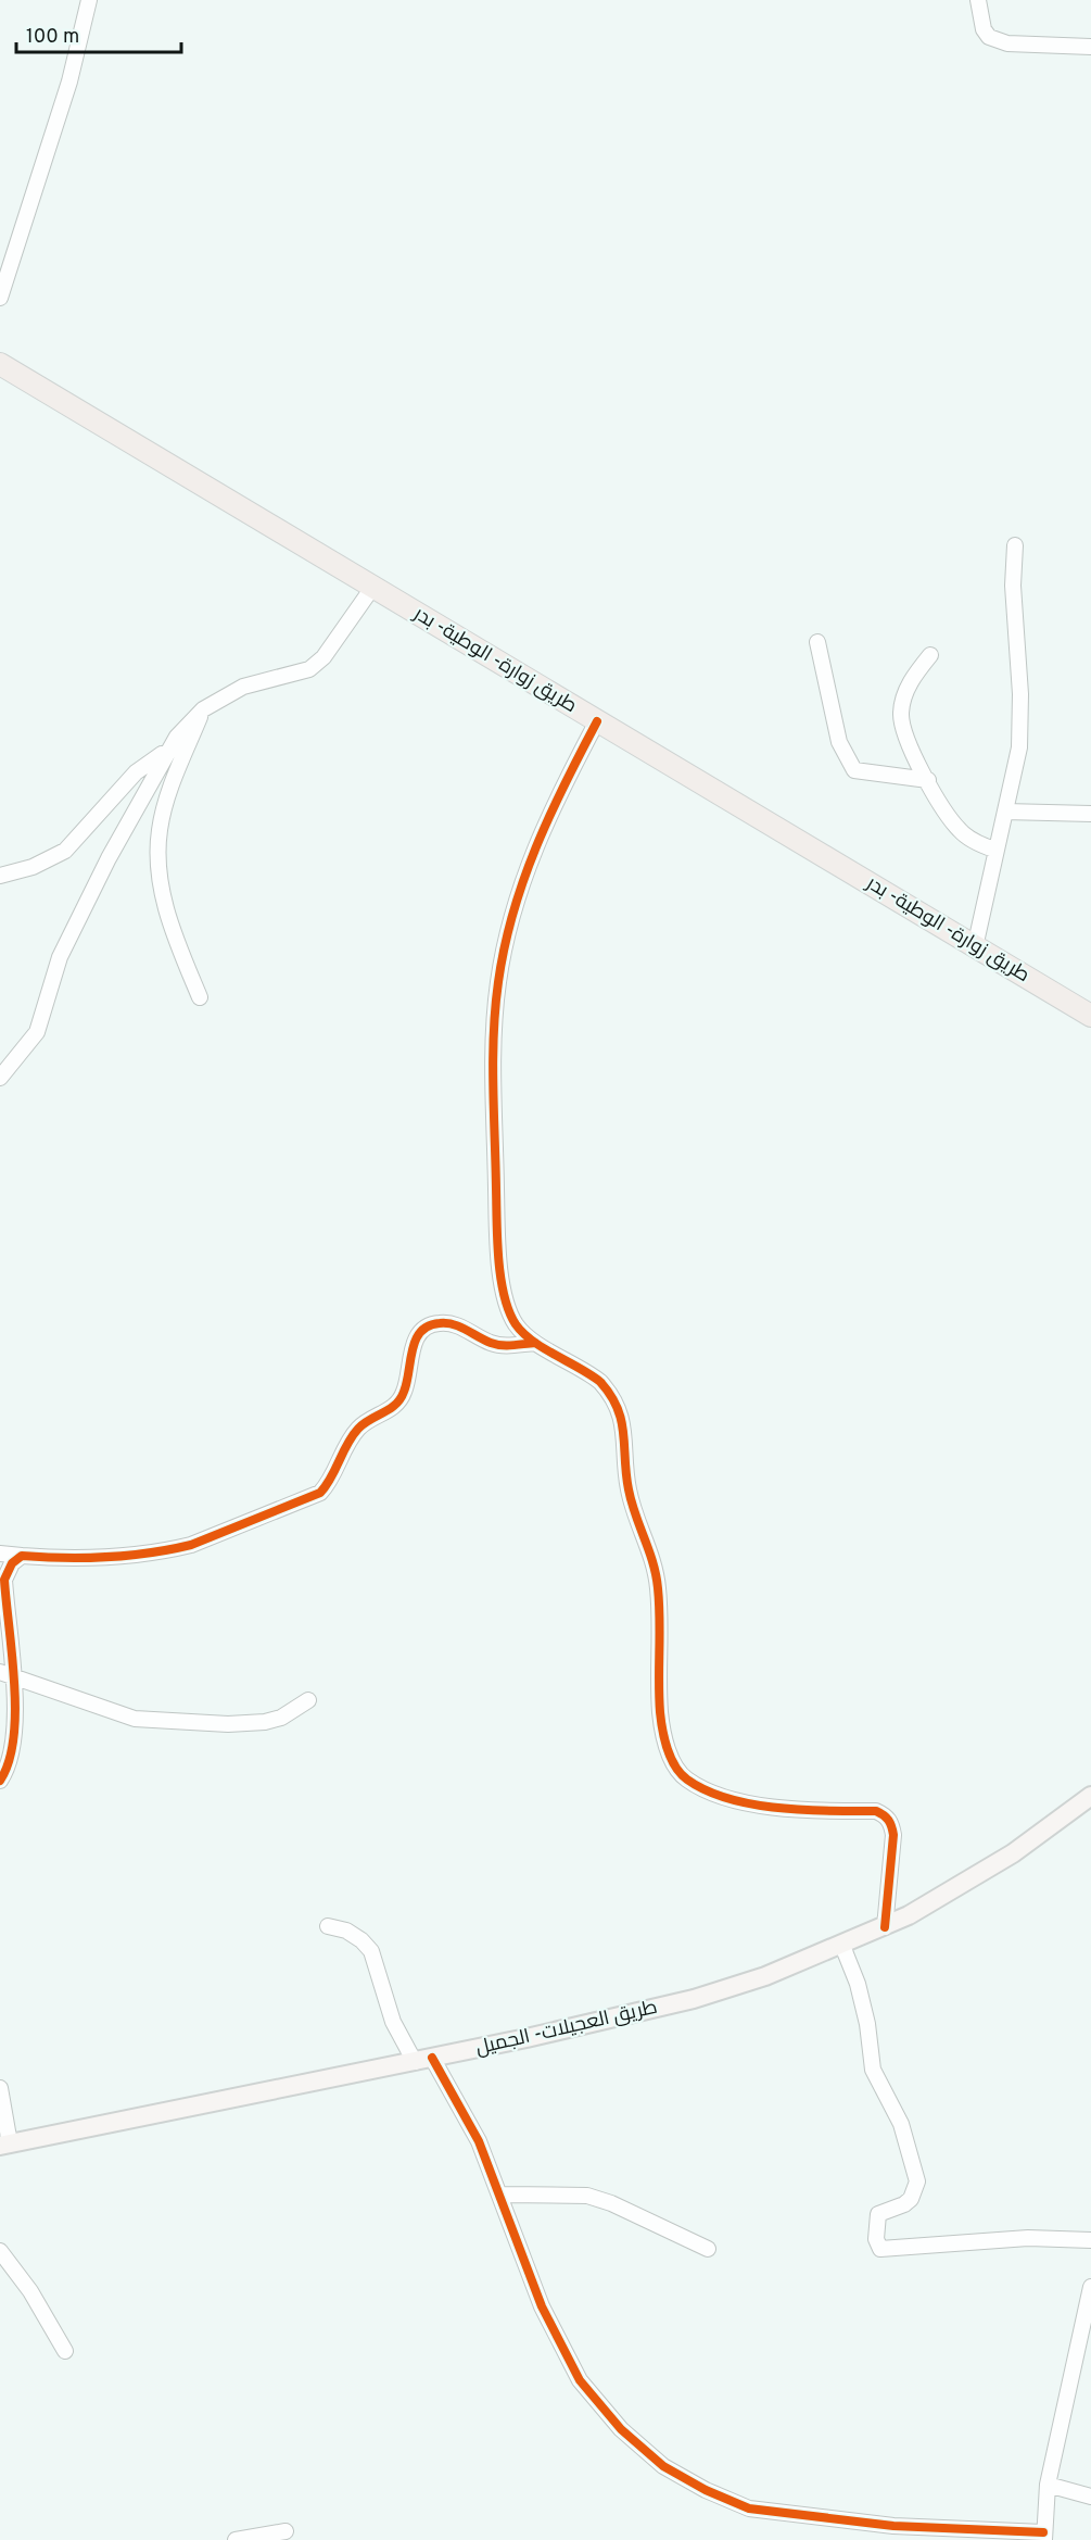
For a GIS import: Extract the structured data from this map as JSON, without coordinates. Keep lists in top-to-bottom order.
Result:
{
  "streets": {
    "highway": ["طريق زوارة- الوطية- بدر"],
    "main road": ["طريق العجيلات- الجميل"]
  },
  "scale_bar": "100 m"
}
